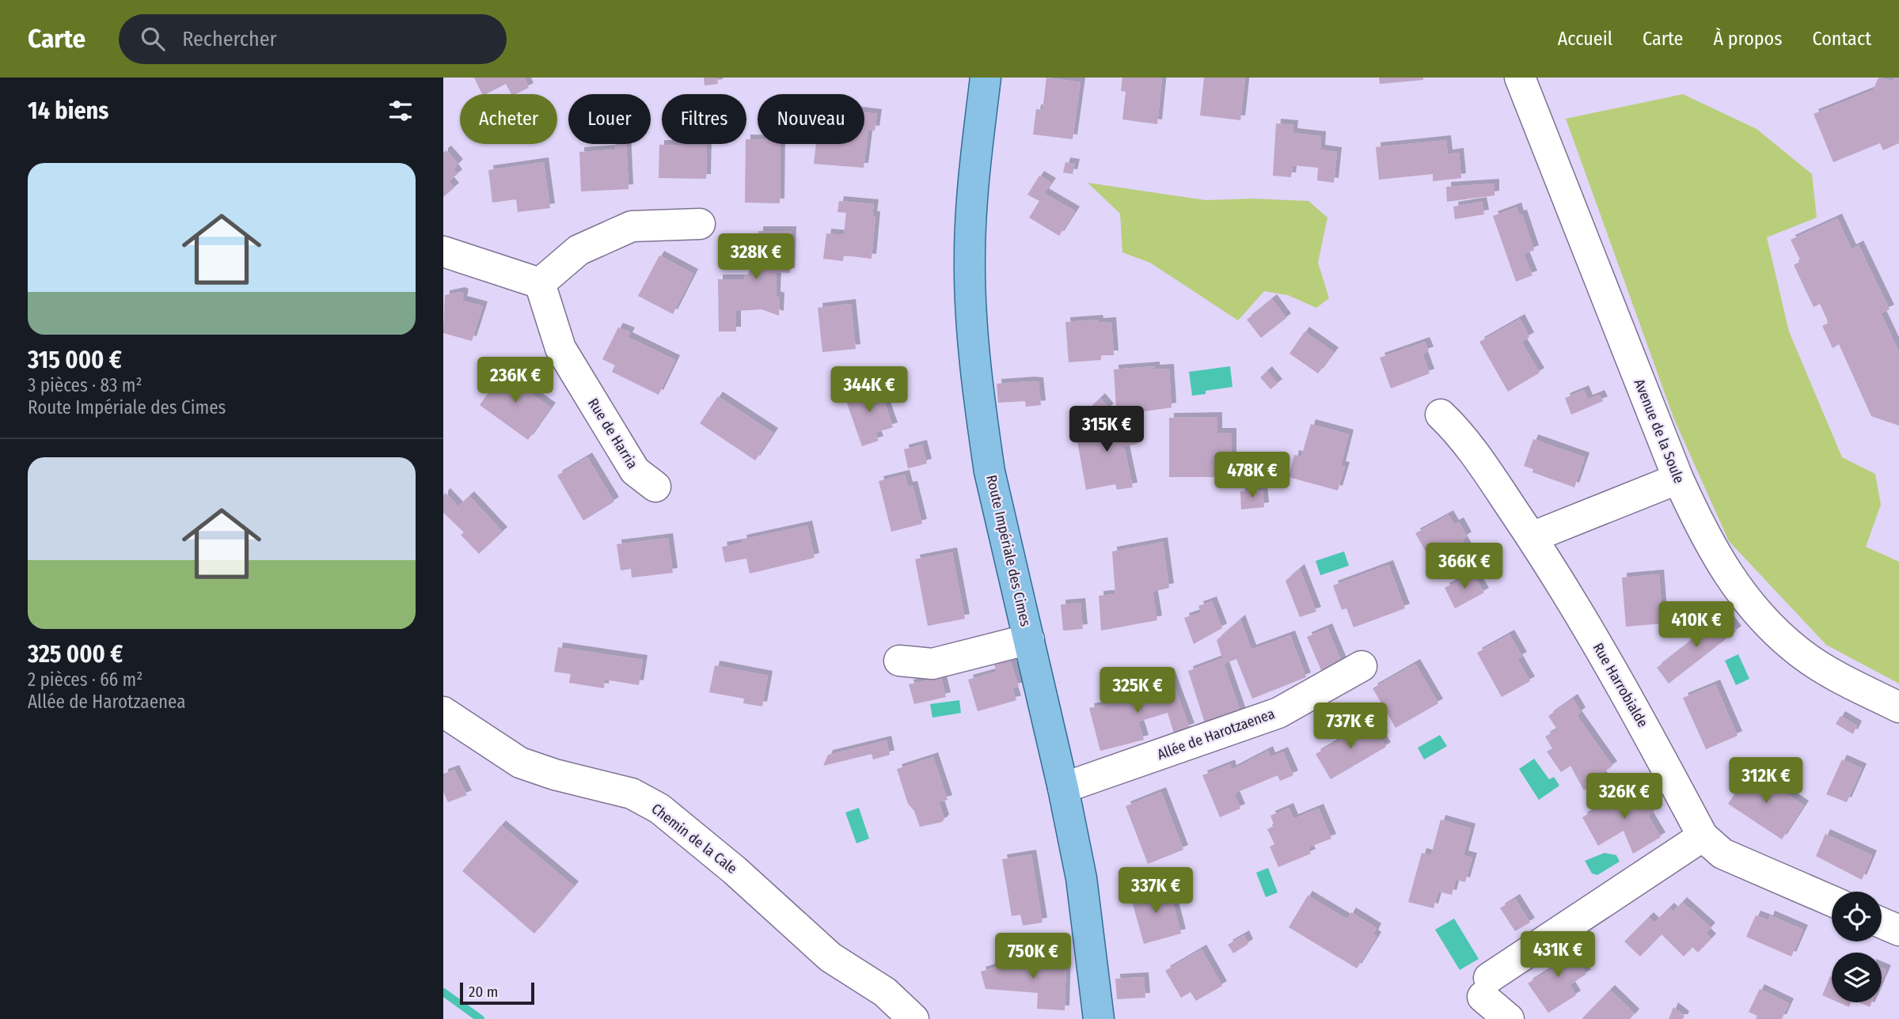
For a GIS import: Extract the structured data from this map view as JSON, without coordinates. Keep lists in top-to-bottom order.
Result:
{
  "streets": {
    "main road": ["Route Impériale des Cimes"],
    "street": [
      "Avenue de la Soule",
      "Rue de Harria",
      "Rue Harrobialde",
      "Allée de Harotzaenea",
      "Chemin de la Cale"
    ]
  },
  "crossings": [
    ["Route Impériale des Cimes", "Allée de Harotzaenea"]
  ],
  "scale_bar": "20 m",
  "page": {
    "header": "Carte",
    "search": "Rechercher",
    "nav": [
      "Accueil",
      "Carte",
      "À propos",
      "Contact"
    ],
    "heading": "14 biens",
    "chip": [
      "Acheter",
      "Louer",
      "Filtres",
      "Nouveau"
    ],
    "list": [
      {
        "name": "315 000 €",
        "note": "3 pièces · 83 m² · Route Impériale des Cimes"
      },
      {
        "name": "325 000 €",
        "note": "2 pièces · 66 m² · Allée de Harotzaenea"
      }
    ],
    "price": [
      "328K €",
      "236K €",
      "344K €",
      "315K €",
      "478K €",
      "366K €",
      "410K €",
      "325K €",
      "737K €",
      "312K €",
      "326K €",
      "337K €",
      "431K €",
      "750K €"
    ],
    "scale": "20 m"
  }
}
